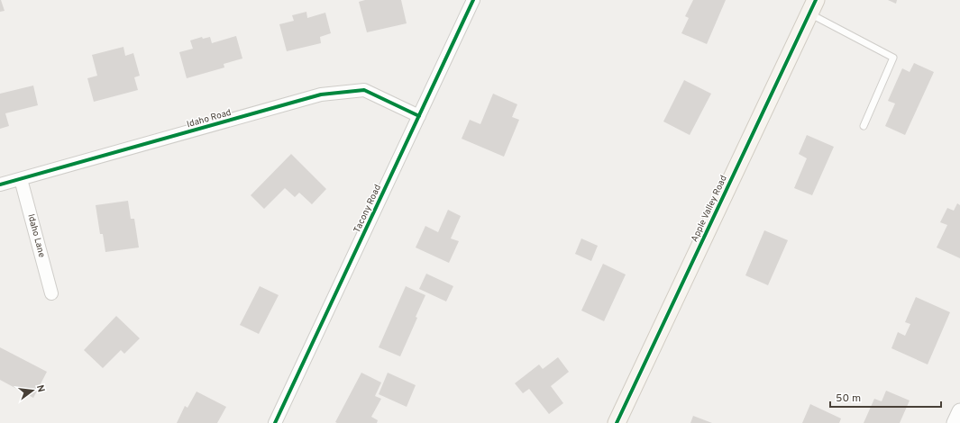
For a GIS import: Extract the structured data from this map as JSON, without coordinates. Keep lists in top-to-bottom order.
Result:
{
  "streets": {
    "main road": ["Apple Valley Road"],
    "street": ["Idaho Road", "Tacony Road", "Idaho Lane"]
  },
  "crossings": [
    ["Idaho Road", "Tacony Road"],
    ["Idaho Road", "Idaho Lane"]
  ],
  "scale_bar": "50 m",
  "north": "right"
}
